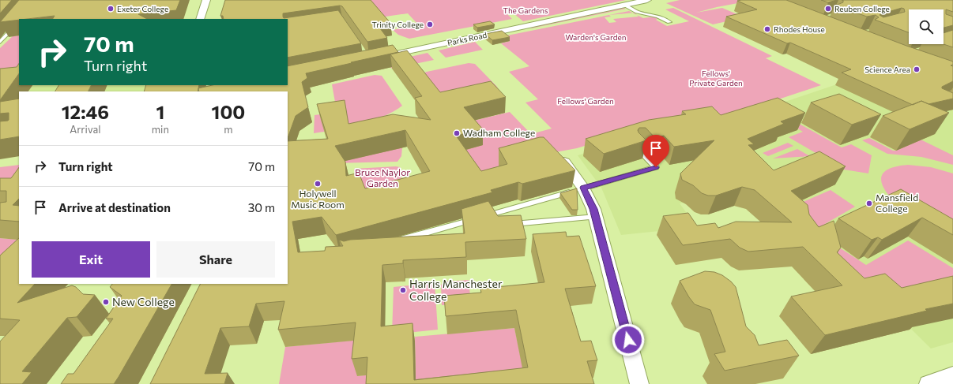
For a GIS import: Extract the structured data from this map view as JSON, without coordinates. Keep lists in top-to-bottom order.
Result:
{
  "streets": {
    "street": ["Parks Road"]
  },
  "parks": [
    "The Gardens",
    "Warden's Garden",
    "Fellows' Private Garden",
    "Fellows' Garden",
    "Bruce Naylor Garden"
  ],
  "places": [
    "Exeter College",
    "Reuben College",
    "Trinity College",
    "Rhodes House",
    "Science Area",
    "Wadham College",
    "Holywell Music Room",
    "Mansfield College",
    "Harris Manchester College",
    "New College"
  ],
  "page": {
    "turn": ["70 m", "Turn right"],
    "eta": [
      "12:46",
      "Arrival",
      "1",
      "min",
      "100",
      "m"
    ],
    "list": [
      {
        "name": "Turn right",
        "value": "70 m"
      },
      {
        "name": "Arrive at destination",
        "value": "30 m"
      }
    ],
    "buttons": ["Exit", "Share"]
  }
}
